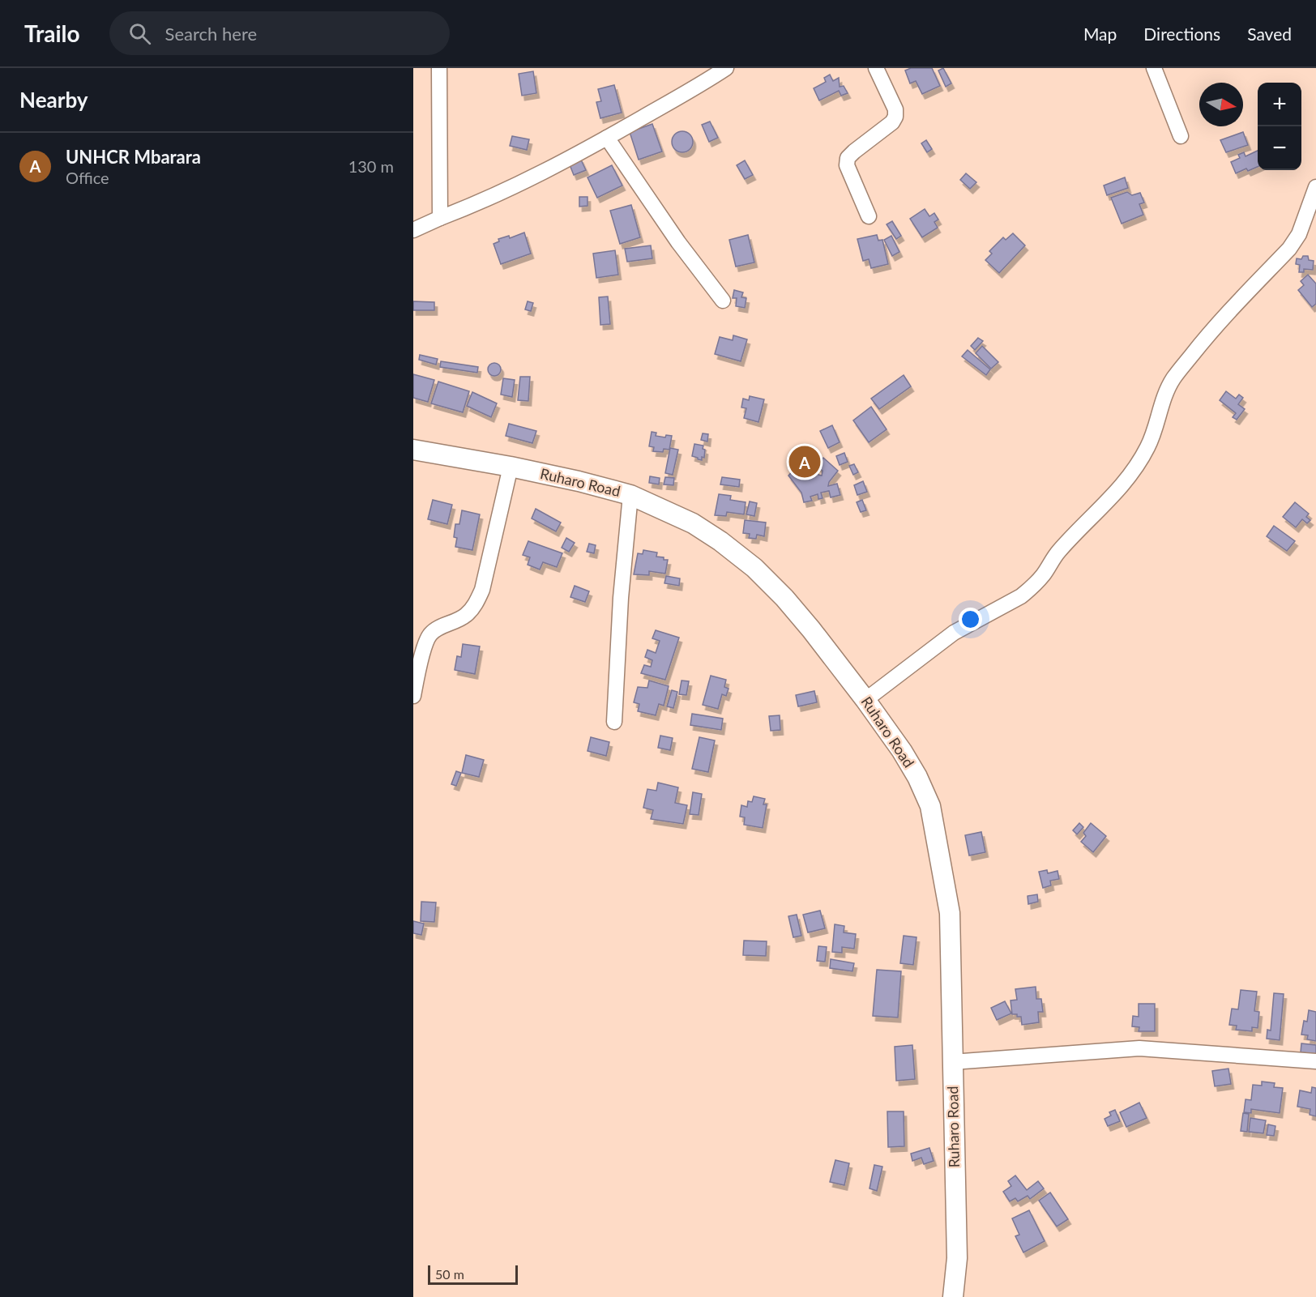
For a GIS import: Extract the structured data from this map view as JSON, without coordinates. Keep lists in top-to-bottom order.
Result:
{
  "streets": {
    "street": ["Ruharo Road"]
  },
  "scale_bar": "50 m",
  "north": "right",
  "page": {
    "header": "Trailo",
    "search": "Search here",
    "nav": ["Map", "Directions", "Saved"],
    "heading": "Nearby",
    "map_buttons": ["+", "−"],
    "list": [
      {
        "mark": "A",
        "name": "UNHCR Mbarara",
        "note": "Office",
        "value": "130 m"
      }
    ],
    "pins": "A",
    "scale": "50 m"
  }
}
